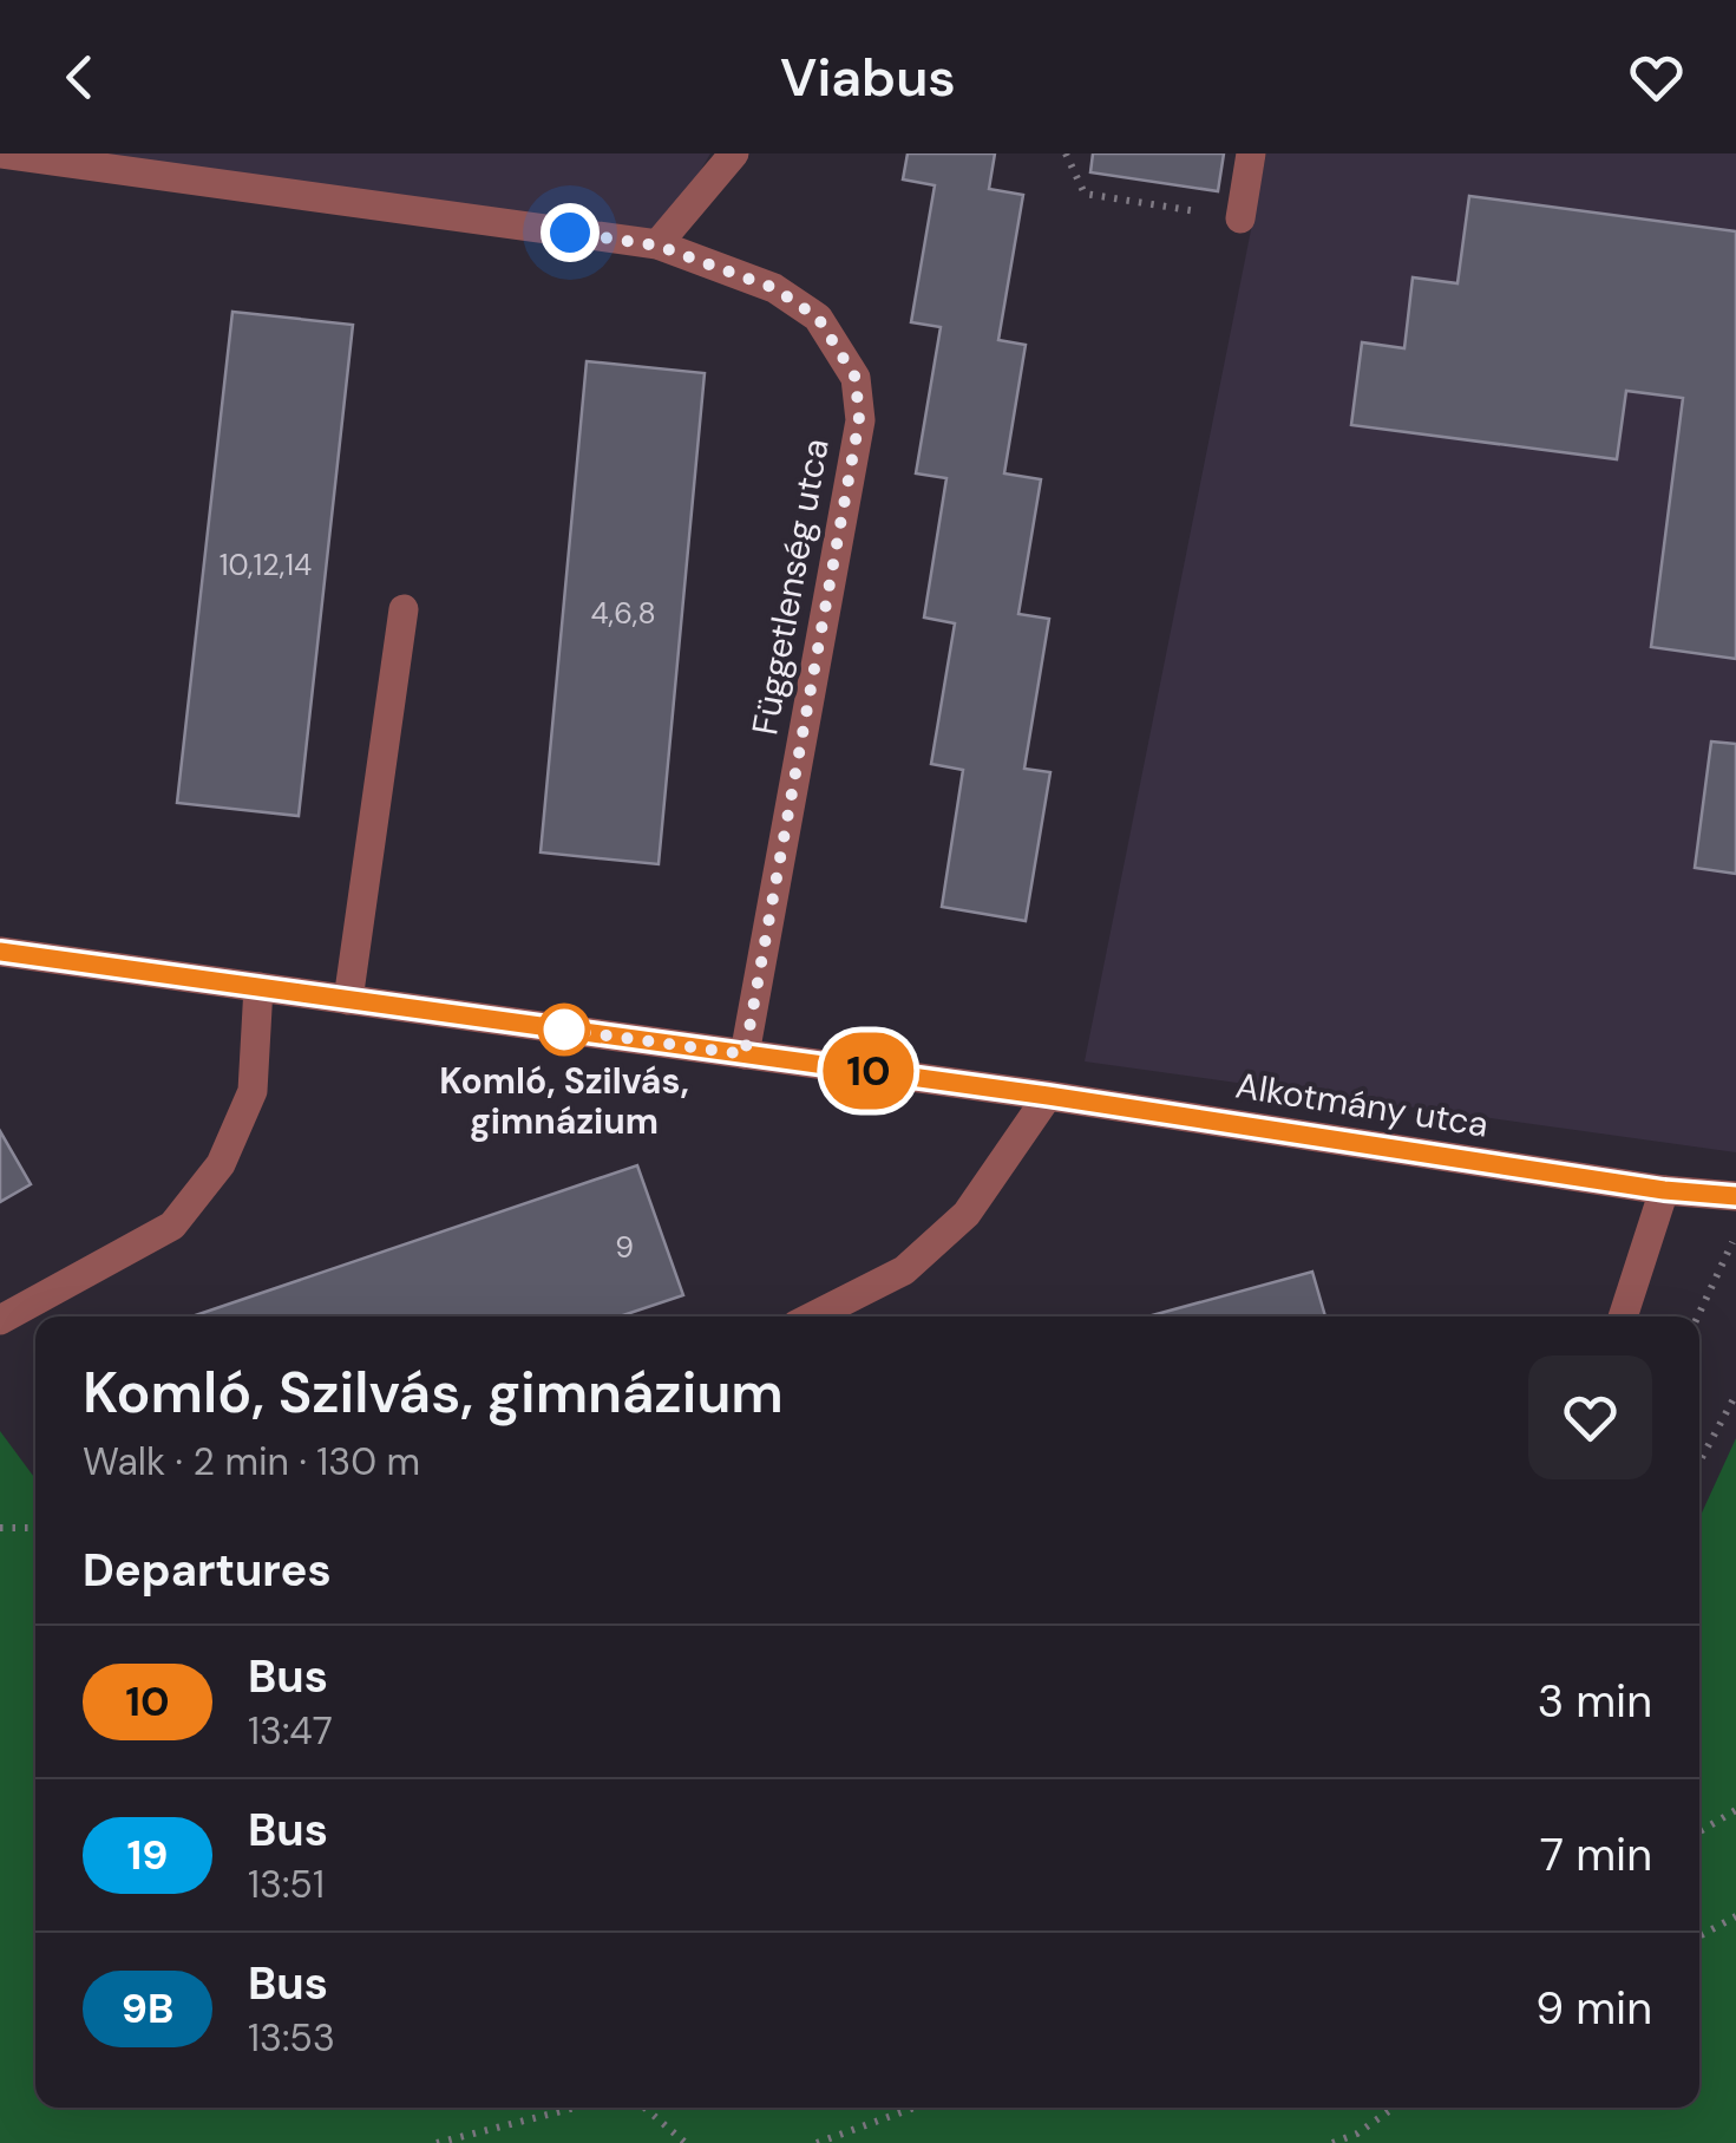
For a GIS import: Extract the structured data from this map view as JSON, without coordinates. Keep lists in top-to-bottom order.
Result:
{
  "streets": {
    "street": ["Függetlenség utca", "Alkotmány utca"]
  },
  "crossings": [
    ["Függetlenség utca", "Alkotmány utca"]
  ],
  "places": ["Komló, Szilvás, gimnázium"],
  "lines": ["bus line 10"],
  "house_numbers": ["10,12,14", "4,6,8", "9"],
  "page": {
    "header": "Viabus",
    "on_map": "10",
    "heading": [
      ["Komló, Szilvás, gimnázium", "Walk · 2 min · 130 m"],
      "Departures"
    ],
    "list": [
      {
        "mark": "10",
        "name": "Bus",
        "note": "13:47",
        "value": "3 min"
      },
      {
        "mark": "19",
        "name": "Bus",
        "note": "13:51",
        "value": "7 min"
      },
      {
        "mark": "9B",
        "name": "Bus",
        "note": "13:53",
        "value": "9 min"
      }
    ]
  }
}
